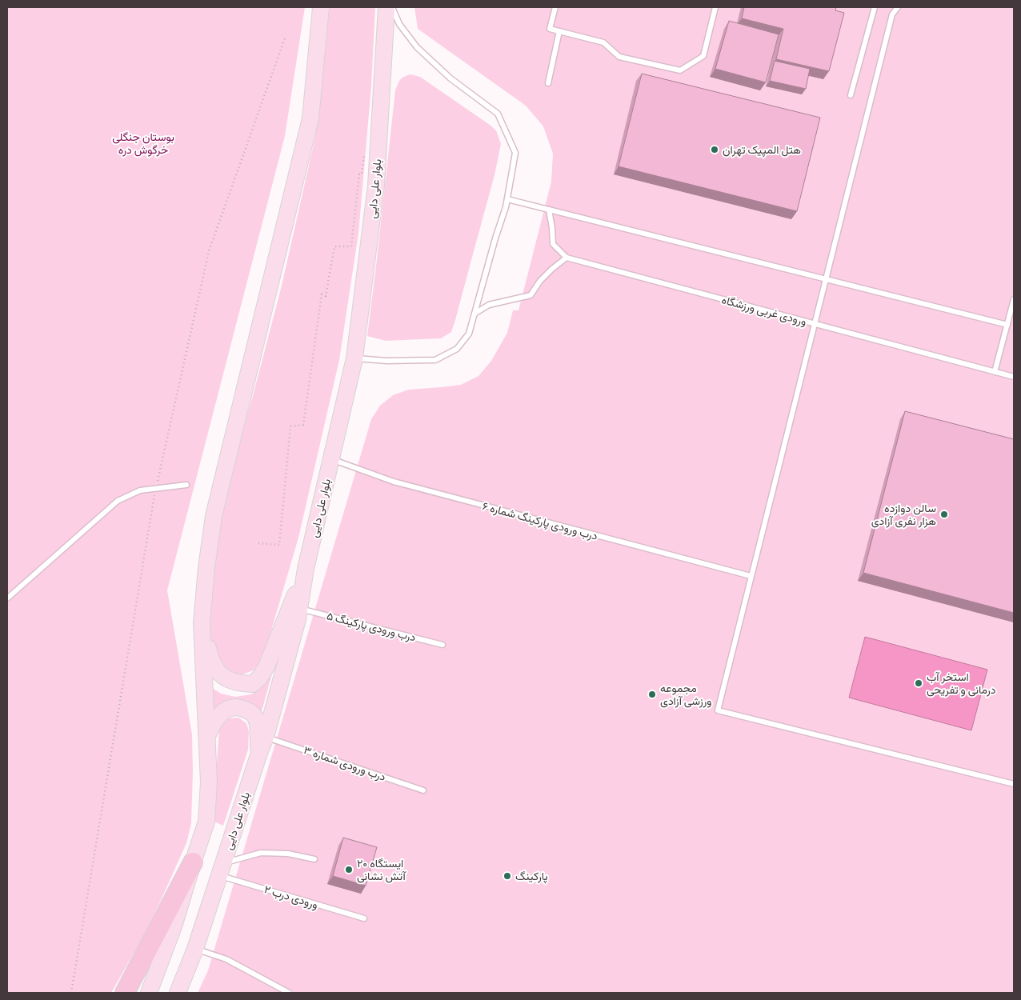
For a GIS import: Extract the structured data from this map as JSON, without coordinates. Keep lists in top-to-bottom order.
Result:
{
  "streets": {
    "main road": ["بلوار علی دایی"],
    "lane": [
      "ورودی غربی ورزشگاه",
      "درب ورودی پارکینگ شماره ۶",
      "درب ورودی پارکینگ ۵",
      "درب ورودی شماره ۳",
      "ورودی درب ۲"
    ]
  },
  "crossings": [
    ["بلوار علی دایی", "درب ورودی پارکینگ شماره ۶"],
    ["بلوار علی دایی", "درب ورودی پارکینگ ۵"],
    ["بلوار علی دایی", "درب ورودی شماره ۳"],
    ["بلوار علی دایی", "ورودی درب ۲"]
  ],
  "parks": ["بوستان جنگلی خرگوش دره"],
  "places": [
    "هتل المپیک تهران",
    "سالن دوازده هزار نفری آزادی",
    "استخر آب درمانی و تفریحی",
    "مجموعه ورزشی آزادی",
    "ایستگاه ۲۰ آتش نشانی",
    "پارکینگ"
  ]
}
